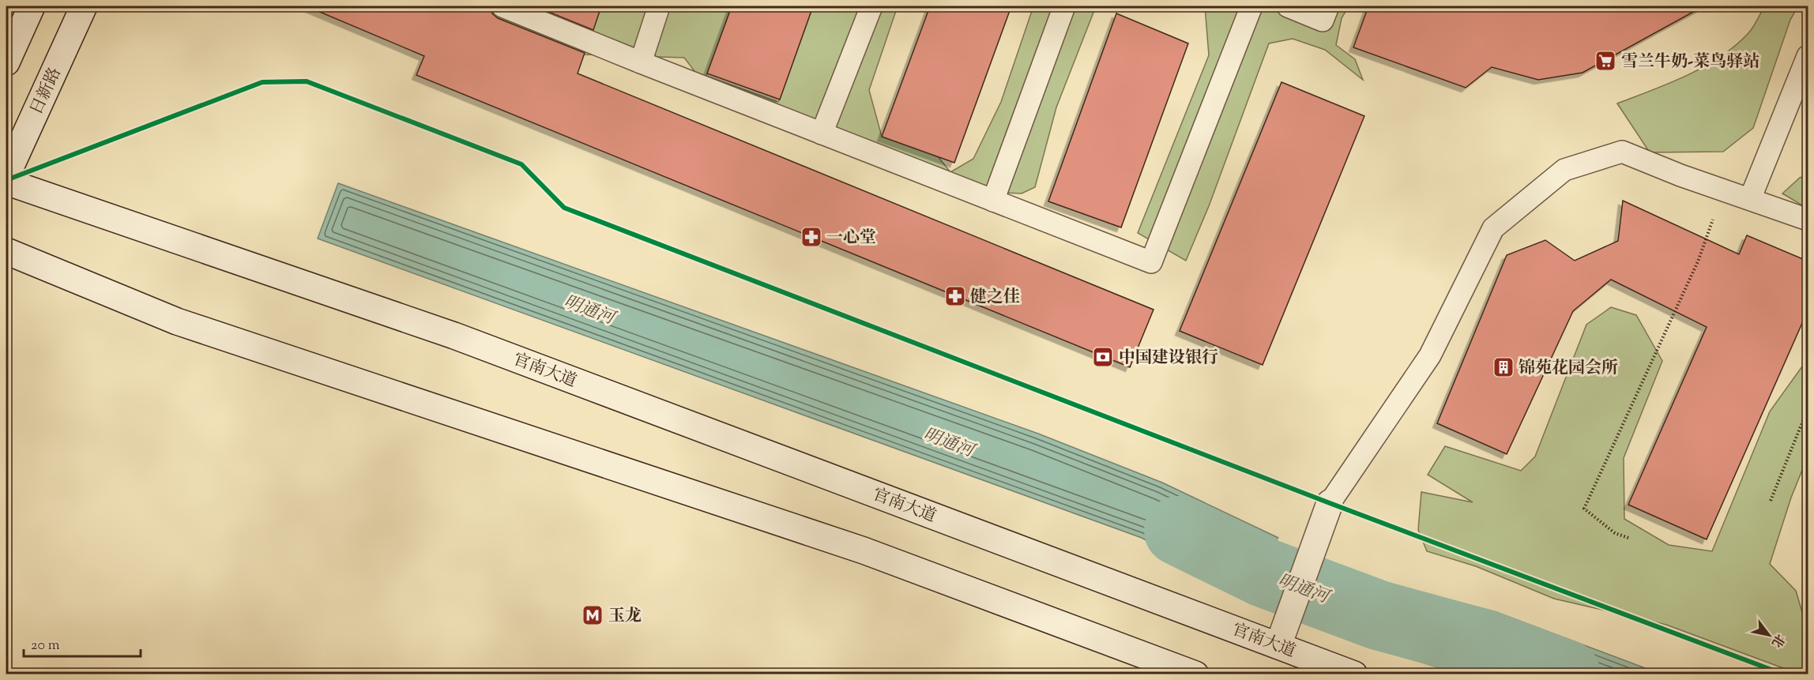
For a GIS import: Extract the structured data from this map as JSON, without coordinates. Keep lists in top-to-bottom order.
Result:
{
  "streets": {
    "main road": ["日新路", "官南大道"]
  },
  "water": ["明通河"],
  "places": {
    "supermarket": ["雪兰牛奶-菜鸟驿站"],
    "pharmacy": ["一心堂", "健之佳"],
    "bank": ["中国建设银行"],
    "building": ["锦苑花园会所"],
    "metro station": ["玉龙"]
  },
  "scale_bar": "20 m",
  "north": "bottom right"
}
